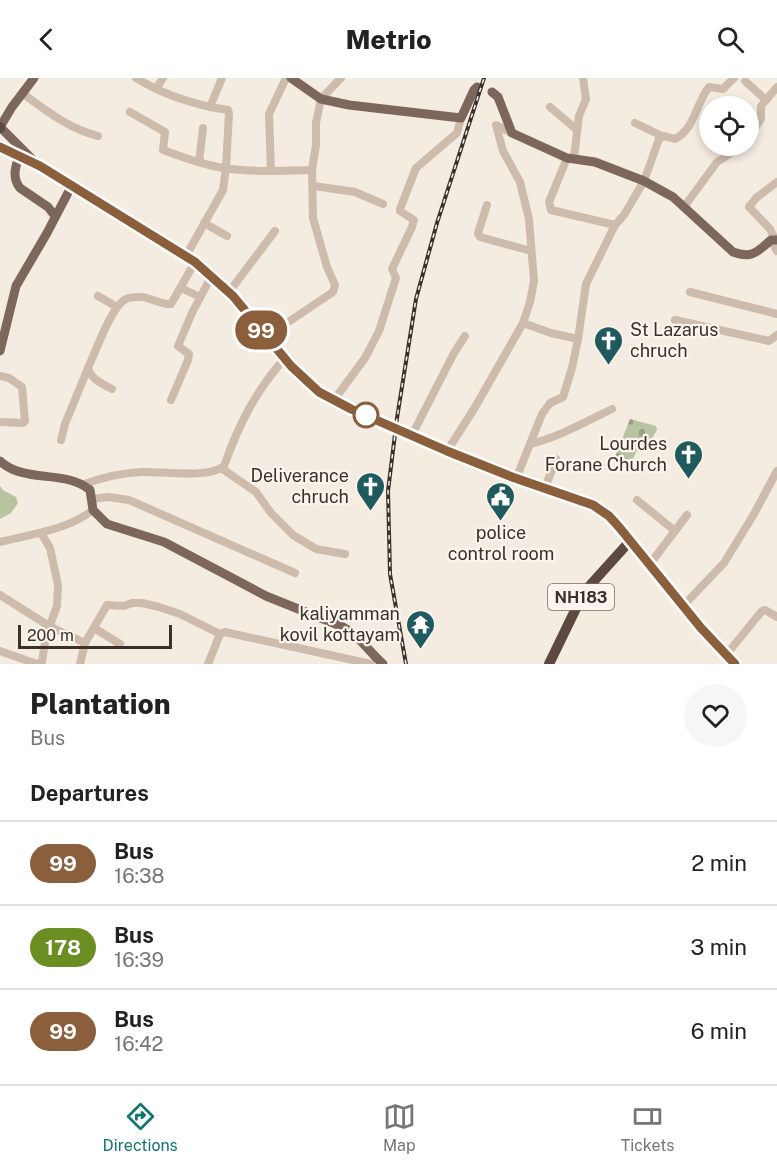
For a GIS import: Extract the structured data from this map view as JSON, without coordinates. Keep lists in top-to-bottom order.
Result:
{
  "streets": {
    "highway": ["NH183"]
  },
  "places": {
    "church": ["St Lazarus chruch", "Lourdes Forane Church", "Deliverance chruch"],
    "public building": ["police control room"],
    "temple": ["kaliyamman kovil kottayam"]
  },
  "lines": ["bus line 99"],
  "scale_bar": "200 m",
  "page": {
    "header": "Metrio",
    "on_map": "99",
    "scale": "200 m",
    "heading": [
      ["Plantation", "Bus"],
      "Departures"
    ],
    "list": [
      {
        "mark": "99",
        "name": "Bus",
        "note": "16:38",
        "value": "2 min"
      },
      {
        "mark": "178",
        "name": "Bus",
        "note": "16:39",
        "value": "3 min"
      },
      {
        "mark": "99",
        "name": "Bus",
        "note": "16:42",
        "value": "6 min"
      }
    ],
    "tabs": ["Directions", "Map", "Tickets"]
  }
}
